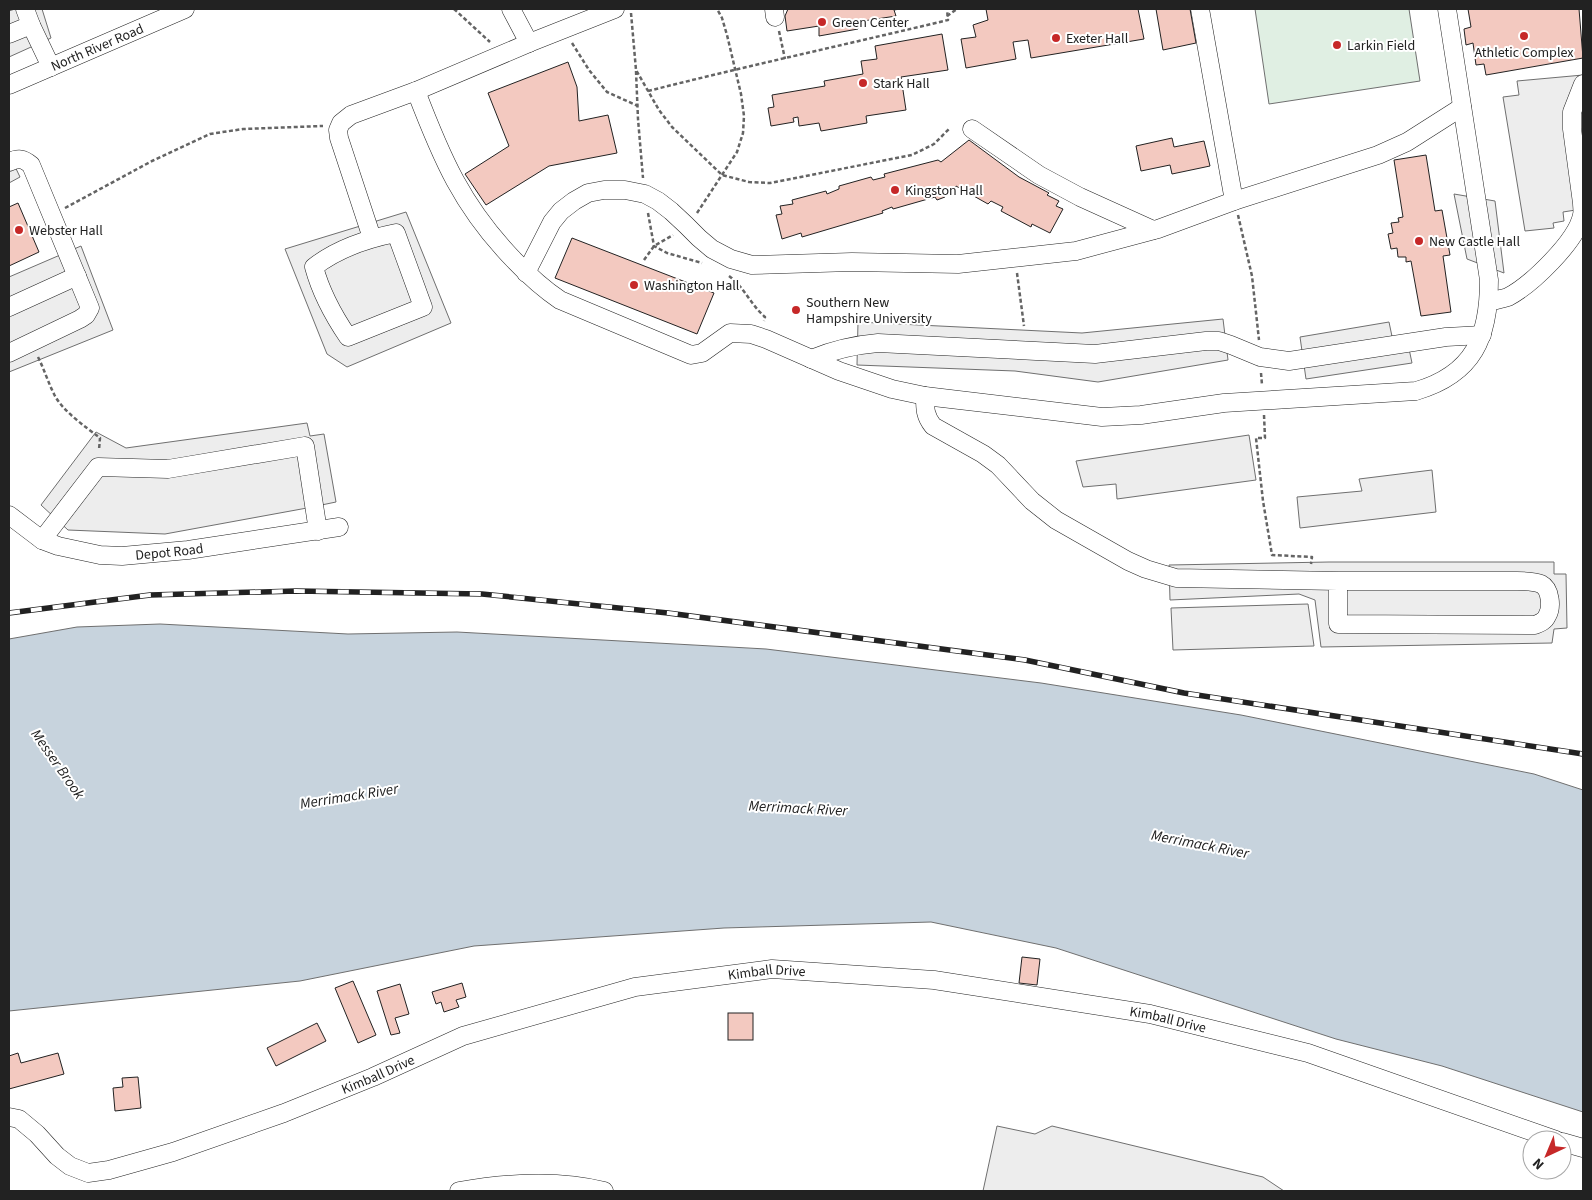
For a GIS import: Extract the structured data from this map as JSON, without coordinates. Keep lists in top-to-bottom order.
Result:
{
  "streets": {
    "street": ["North River Road", "Depot Road", "Kimball Drive"]
  },
  "water": ["Messer Brook", "Merrimack River"],
  "places": [
    "Green Center",
    "Athletic Complex",
    "Exeter Hall",
    "Larkin Field",
    "Stark Hall",
    "Kingston Hall",
    "Webster Hall",
    "New Castle Hall",
    "Washington Hall",
    "Southern New Hampshire University"
  ],
  "north": "bottom left"
}
